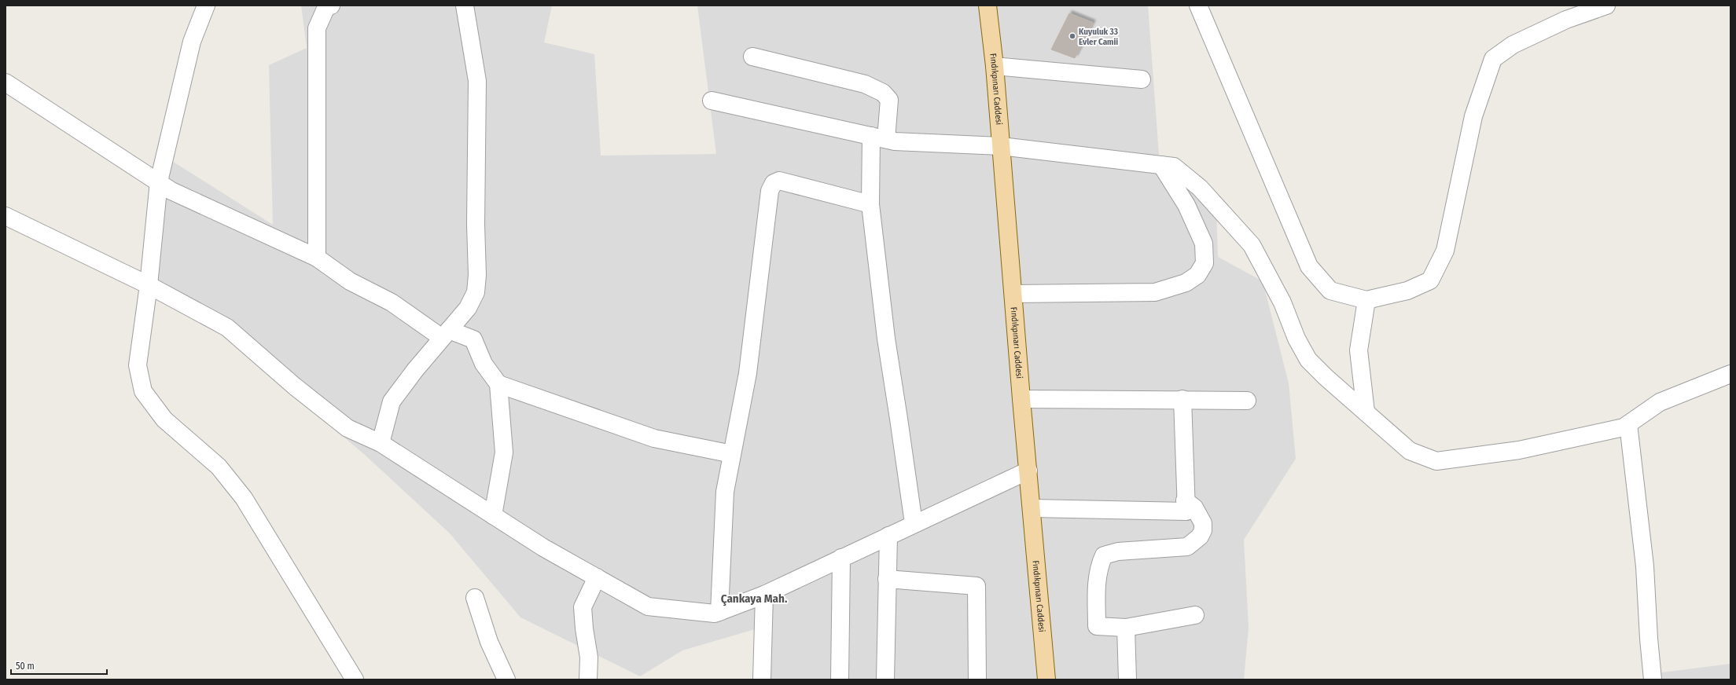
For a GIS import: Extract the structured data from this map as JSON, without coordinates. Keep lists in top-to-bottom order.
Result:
{
  "streets": {
    "main road": ["Fındıkpınarı Caddesi"]
  },
  "districts": ["Çankaya Mah."],
  "places": ["Kuyuluk 33 Evler Camii"],
  "scale_bar": "50 m"
}
